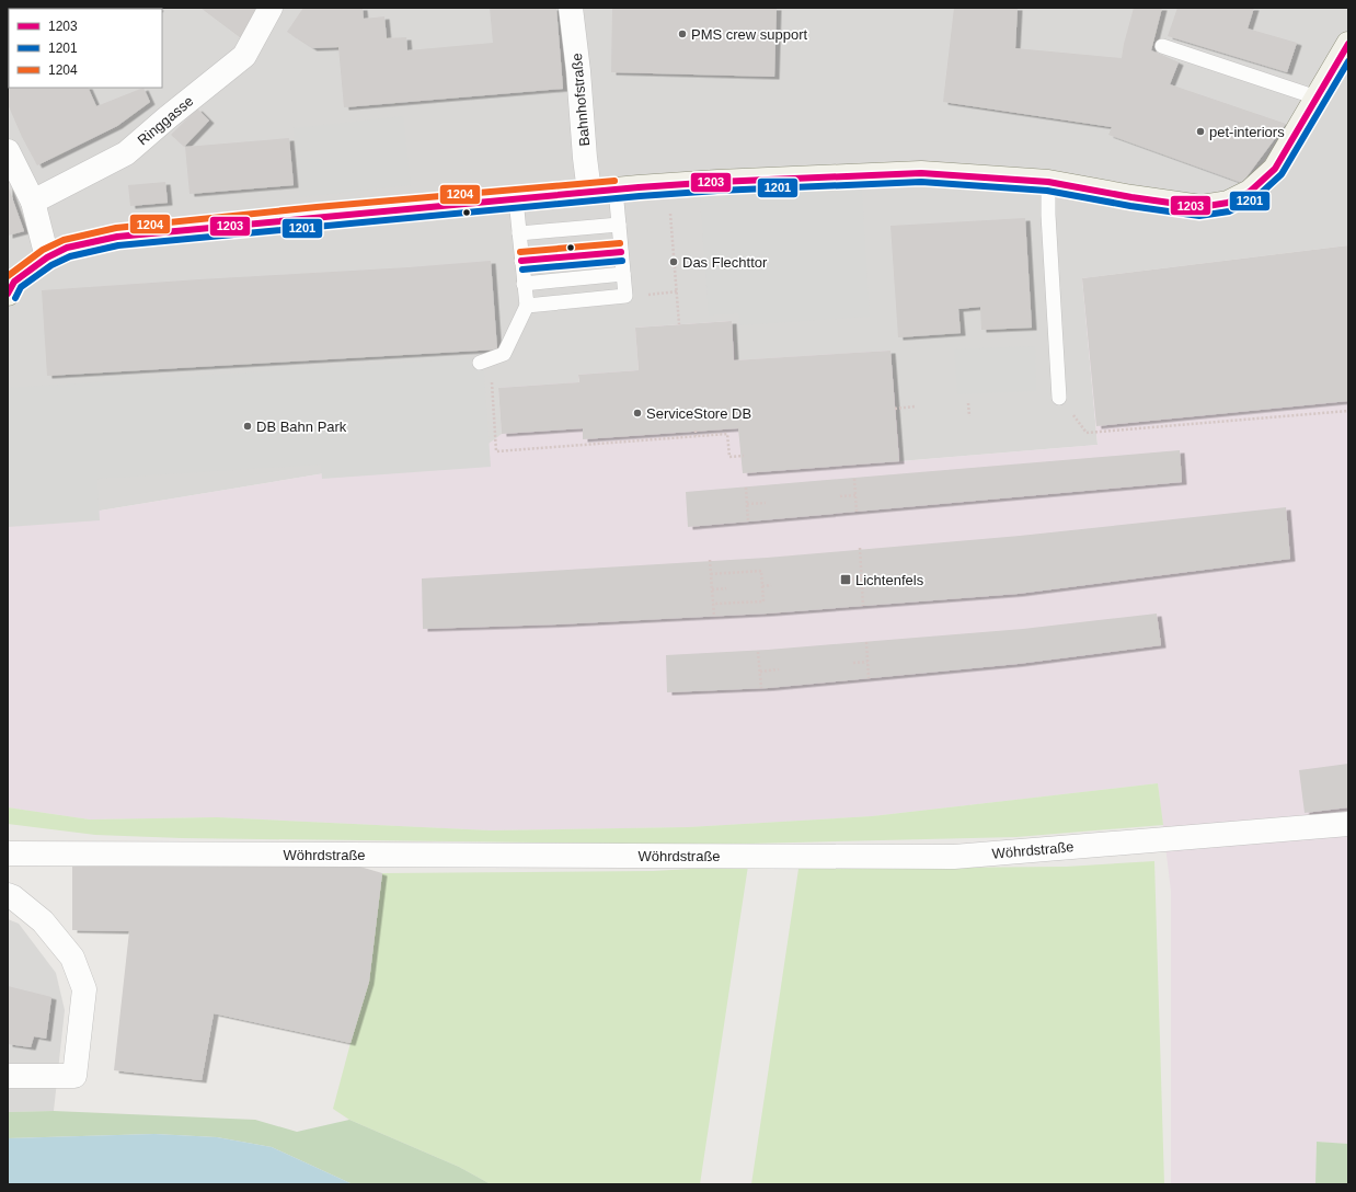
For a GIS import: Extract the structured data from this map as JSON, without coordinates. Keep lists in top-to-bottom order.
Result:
{
  "streets": {
    "street": ["Bahnhofstraße", "Ringgasse", "Wöhrdstraße"]
  },
  "places": {
    "other": [
      "PMS crew support",
      "pet-interiors",
      "Das Flechttor",
      "ServiceStore DB",
      "DB Bahn Park"
    ],
    "transit": ["Lichtenfels"]
  },
  "lines": ["transit line 1203", "transit line 1201", "transit line 1204"],
  "legend": ["1203", "1201", "1204"]
}
